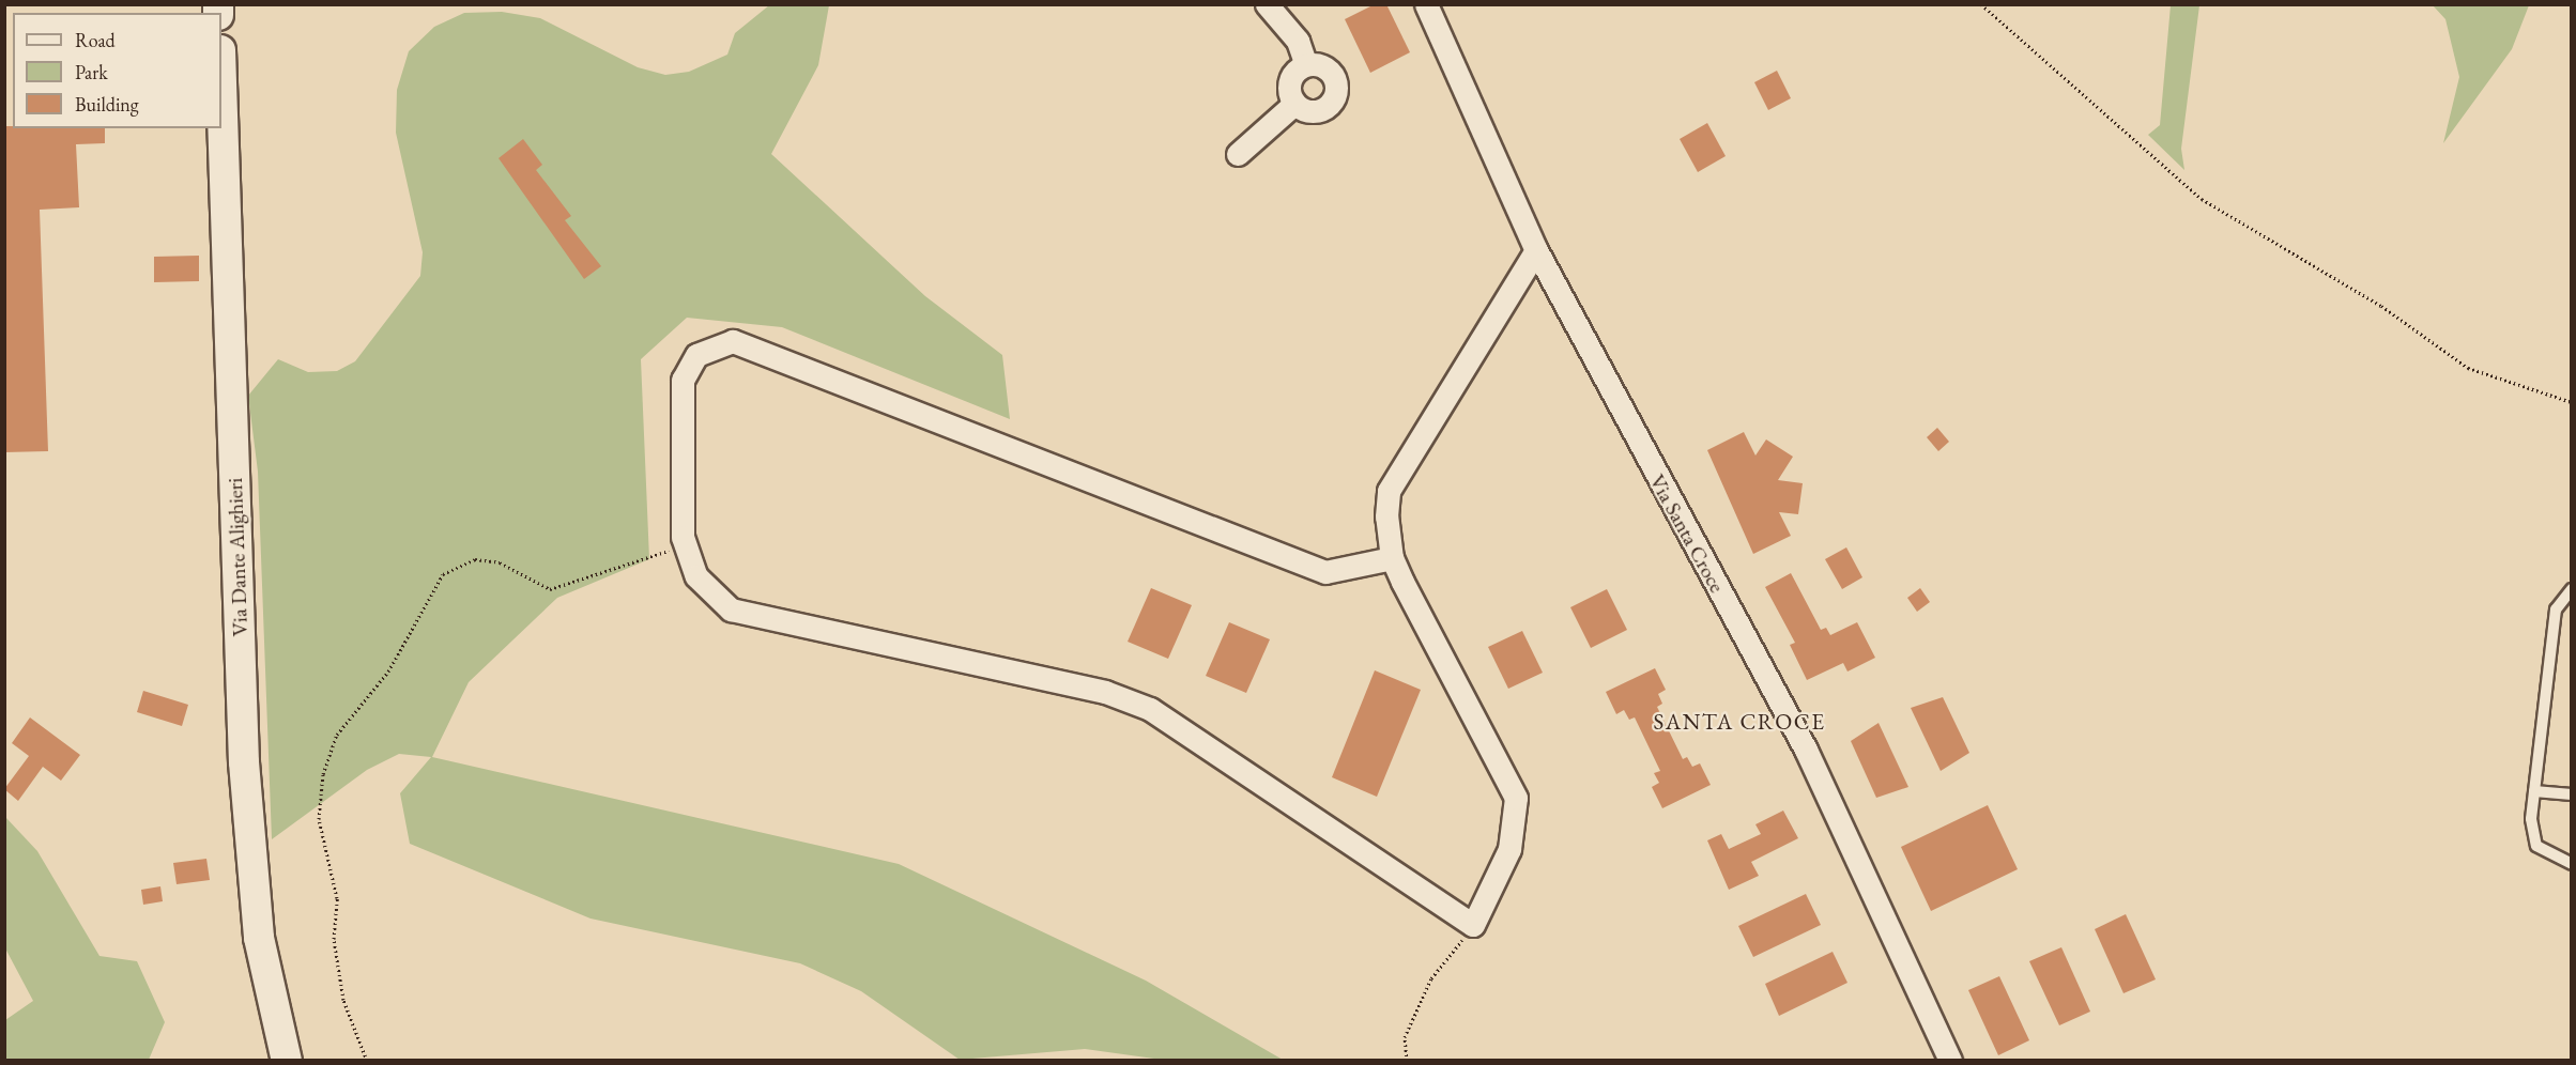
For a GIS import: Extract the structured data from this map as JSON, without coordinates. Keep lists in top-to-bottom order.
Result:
{
  "streets": {
    "main road": ["Via Dante Alighieri"],
    "street": ["Via Santa Croce"]
  },
  "districts": ["SANTA CROCE"],
  "legend": ["Road", "Park", "Building"]
}
